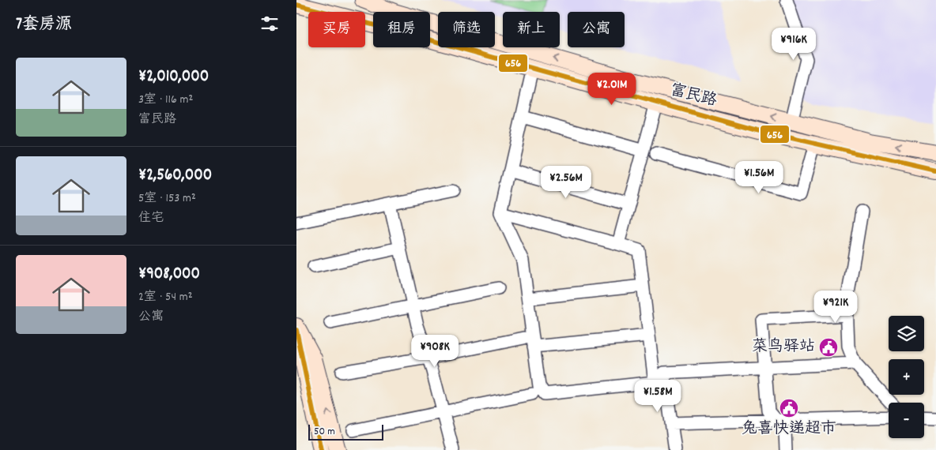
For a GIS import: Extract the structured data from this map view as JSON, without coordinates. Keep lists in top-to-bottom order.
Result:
{
  "streets": {
    "main road": ["富民路"]
  },
  "places": {
    "public building": ["菜鸟驿站", "兔喜快递超市"]
  },
  "lines": ["transit line 656"],
  "scale_bar": "50 m",
  "page": {
    "heading": "7套房源",
    "chip": [
      "买房",
      "租房",
      "筛选",
      "新上",
      "公寓"
    ],
    "price": [
      "¥916K",
      "¥2.01M",
      "¥1.56M",
      "¥2.56M",
      "¥921K",
      "¥908K",
      "¥1.58M"
    ],
    "list": [
      {
        "name": "¥2,010,000",
        "note": "3室 · 116 m² · 富民路"
      },
      {
        "name": "¥2,560,000",
        "note": "5室 · 153 m² · 住宅"
      },
      {
        "name": "¥908,000",
        "note": "2室 · 54 m² · 公寓"
      }
    ],
    "map_buttons": ["+", "−"],
    "scale": "50 m"
  }
}
